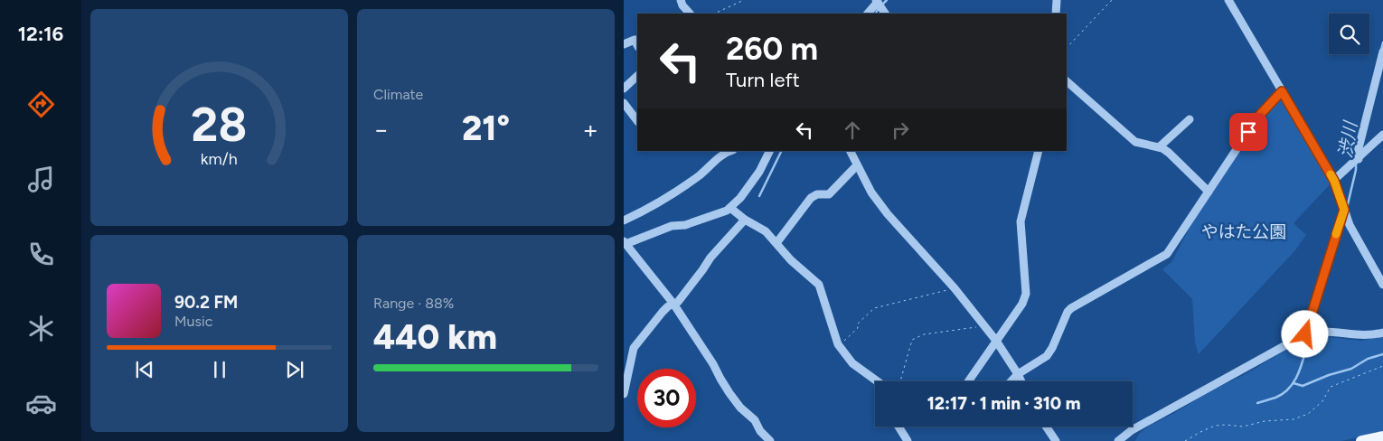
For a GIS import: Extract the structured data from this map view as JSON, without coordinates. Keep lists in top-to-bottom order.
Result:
{
  "water": ["渋川"],
  "parks": ["やはた公園"],
  "page": {
    "tabs": "12:16",
    "tile": [
      "Climate",
      ["Range · 88%", "440 km"]
    ],
    "turn": ["260 m", "Turn left"],
    "heat": ["−", "21°", "+"],
    "song": ["90.2 FM", "Music"],
    "limit": "30",
    "trip": "12:17 · 1 min · 310 m",
    "gauge": ["28", "km/h"]
  }
}
